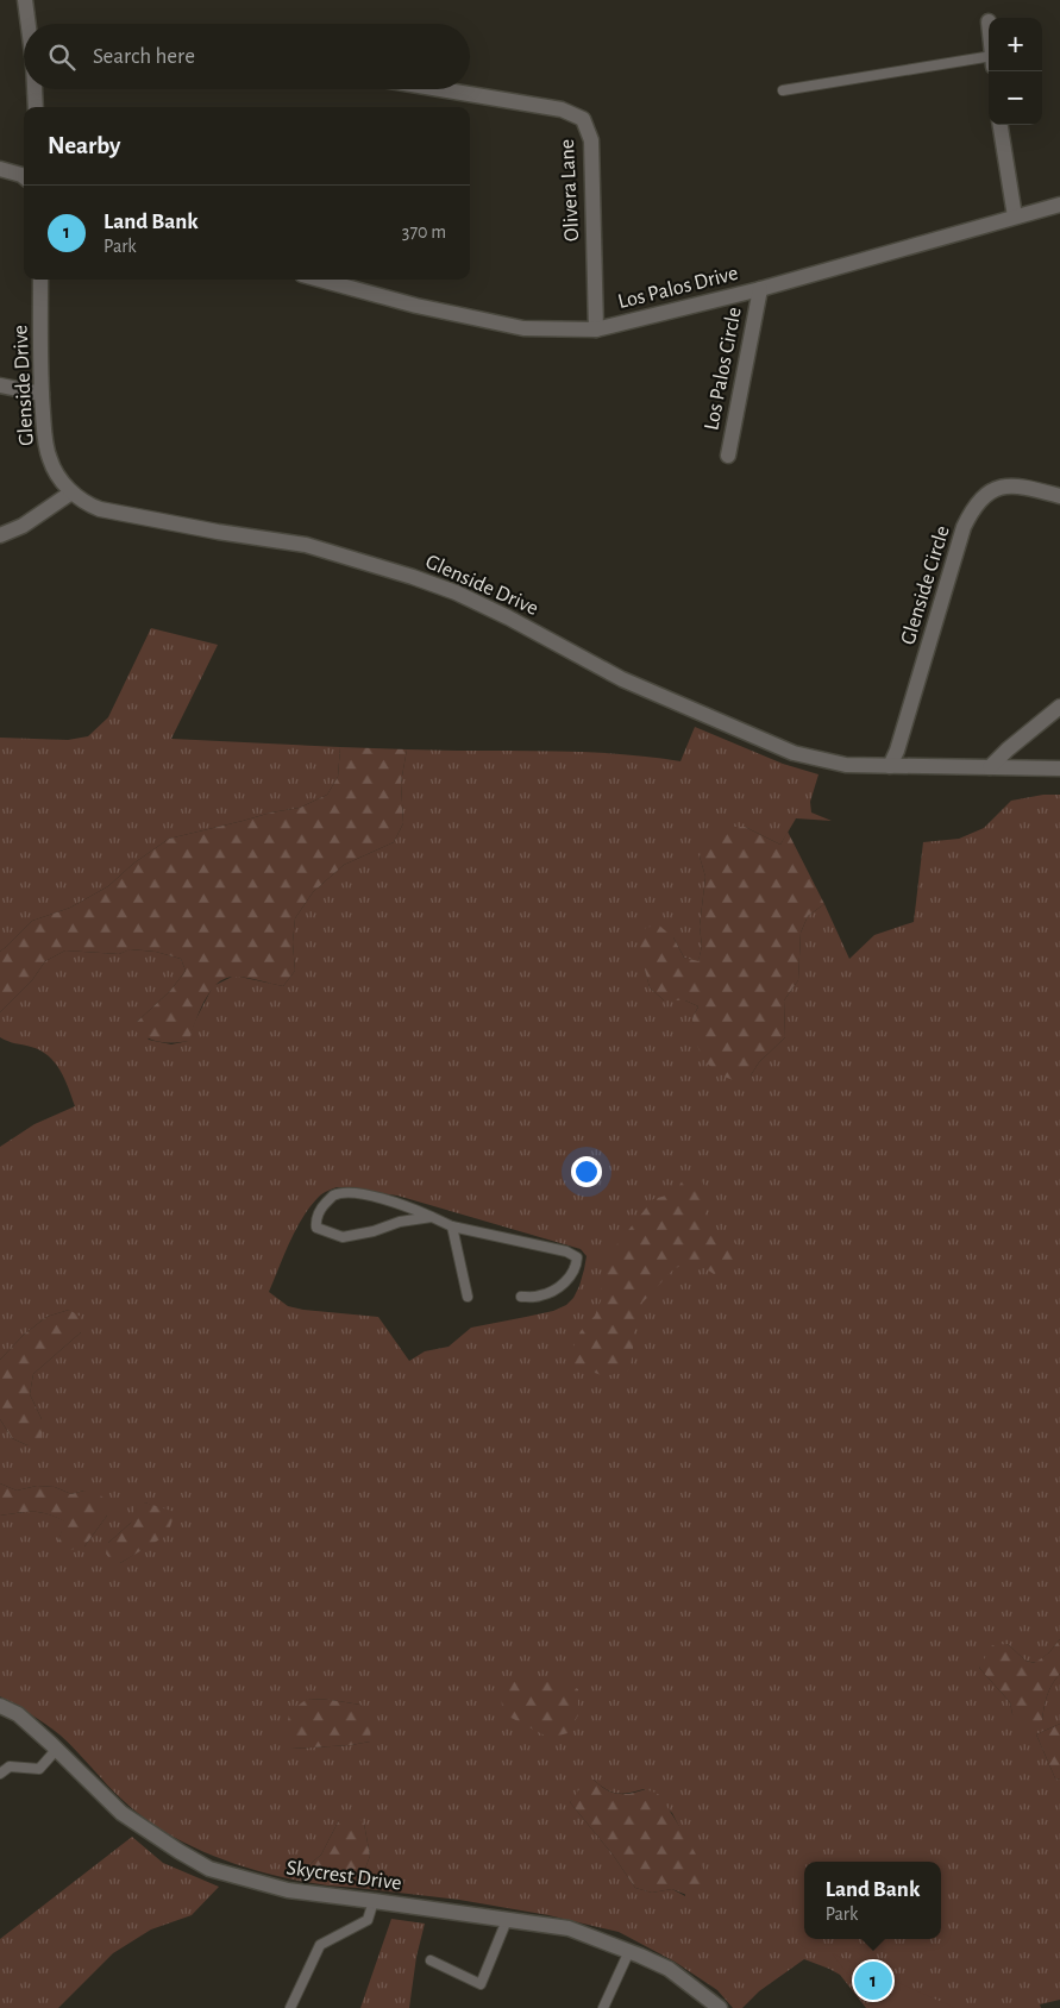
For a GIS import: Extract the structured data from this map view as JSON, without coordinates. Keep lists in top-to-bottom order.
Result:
{
  "streets": {
    "street": [
      "Olivera Lane",
      "Los Palos Drive",
      "Los Palos Circle",
      "Glenside Drive",
      "Glenside Circle",
      "Skycrest Drive"
    ]
  },
  "crossings": [
    ["Olivera Lane", "Los Palos Drive"],
    ["Los Palos Drive", "Los Palos Circle"],
    ["Glenside Drive", "Glenside Circle"]
  ],
  "page": {
    "map_buttons": ["+", "−"],
    "search": "Search here",
    "heading": "Nearby",
    "list": [
      {
        "mark": "1",
        "name": "Land Bank",
        "note": "Park",
        "value": "370 m"
      }
    ],
    "popup": ["Land Bank", "Park"],
    "pins": "1"
  }
}
